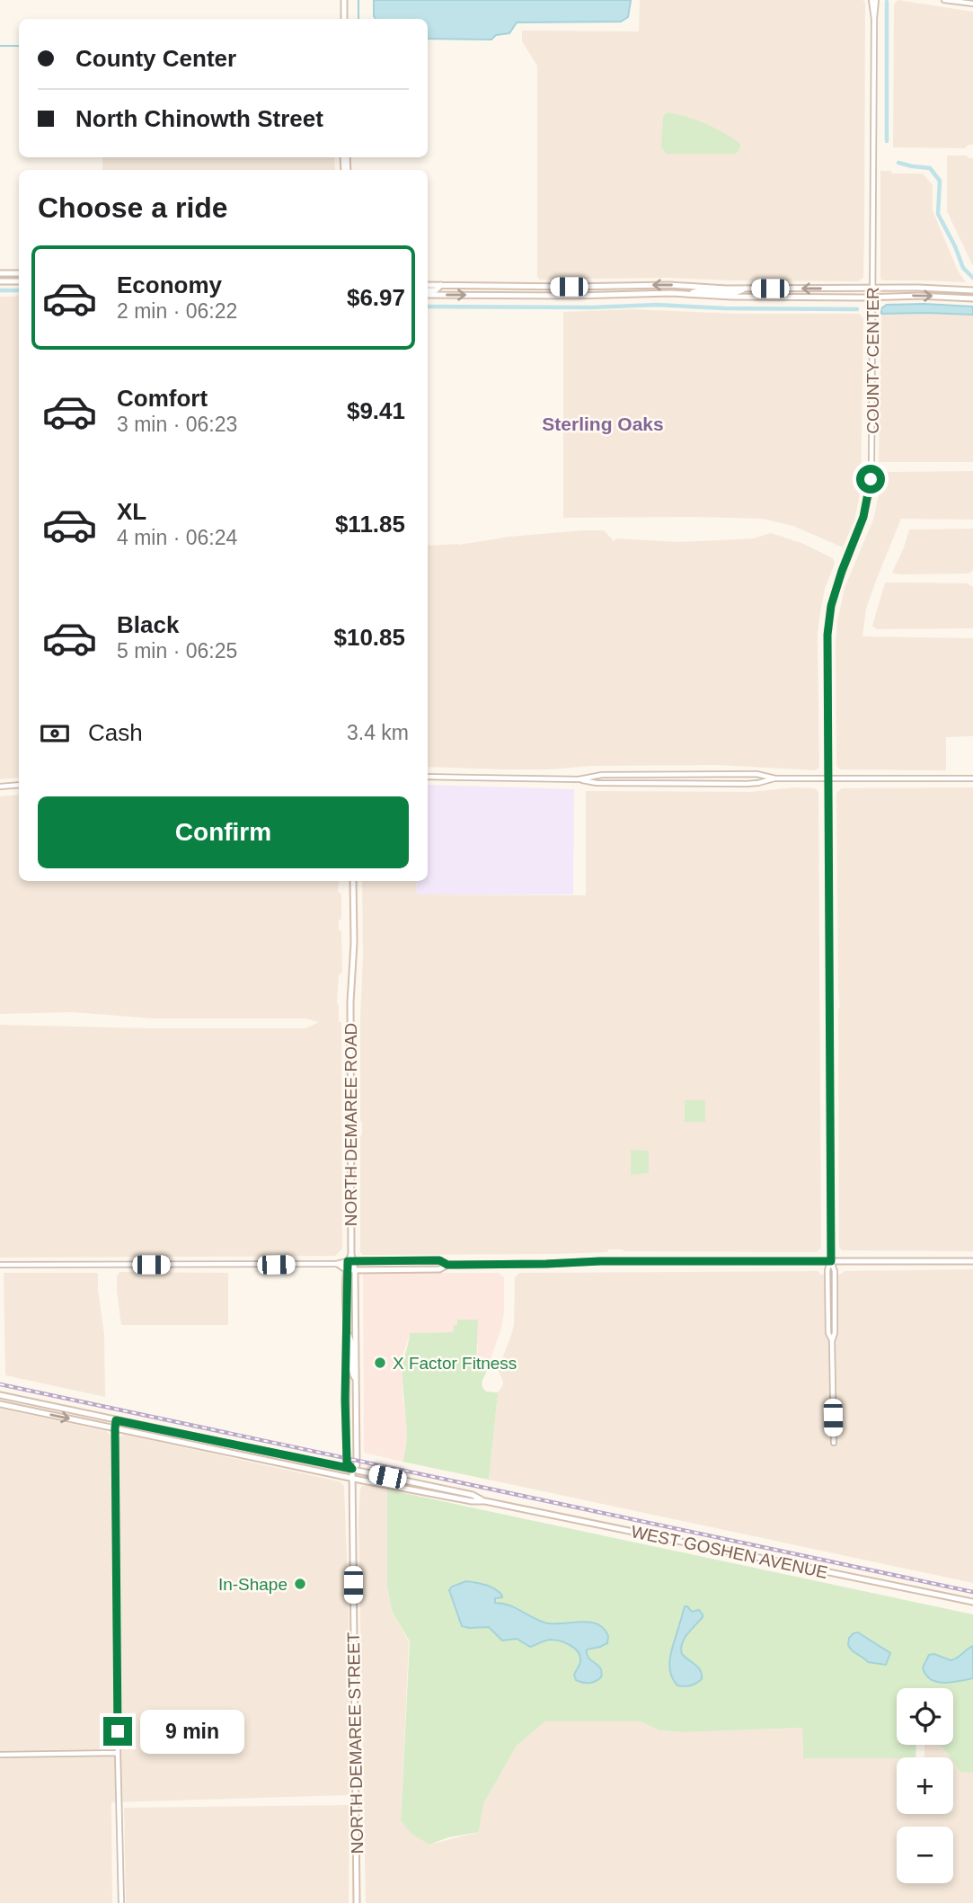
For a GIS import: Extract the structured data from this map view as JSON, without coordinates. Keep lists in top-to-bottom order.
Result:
{
  "streets": {
    "main road": ["NORTH DEMAREE ROAD", "WEST GOSHEN AVENUE", "NORTH DEMAREE STREET"],
    "street": ["COUNTY CENTER"]
  },
  "crossings": [
    ["NORTH DEMAREE ROAD", "NORTH DEMAREE STREET"],
    ["WEST GOSHEN AVENUE", "NORTH DEMAREE STREET"]
  ],
  "districts": ["Sterling Oaks"],
  "places": ["X Factor Fitness", "In-Shape"],
  "page": {
    "banner": ["County Center", "North Chinowth Street"],
    "heading": "Choose a ride",
    "list": [
      {
        "name": "Economy",
        "note": "2 min · 06:22",
        "value": "$6.97"
      },
      {
        "name": "Comfort",
        "note": "3 min · 06:23",
        "value": "$9.41"
      },
      {
        "name": "XL",
        "note": "4 min · 06:24",
        "value": "$11.85"
      },
      {
        "name": "Black",
        "note": "5 min · 06:25",
        "value": "$10.85"
      }
    ],
    "pay": ["Cash", "3.4 km"],
    "buttons": "Confirm",
    "map_buttons": ["+", "−"],
    "bubble": "9 min"
  }
}
